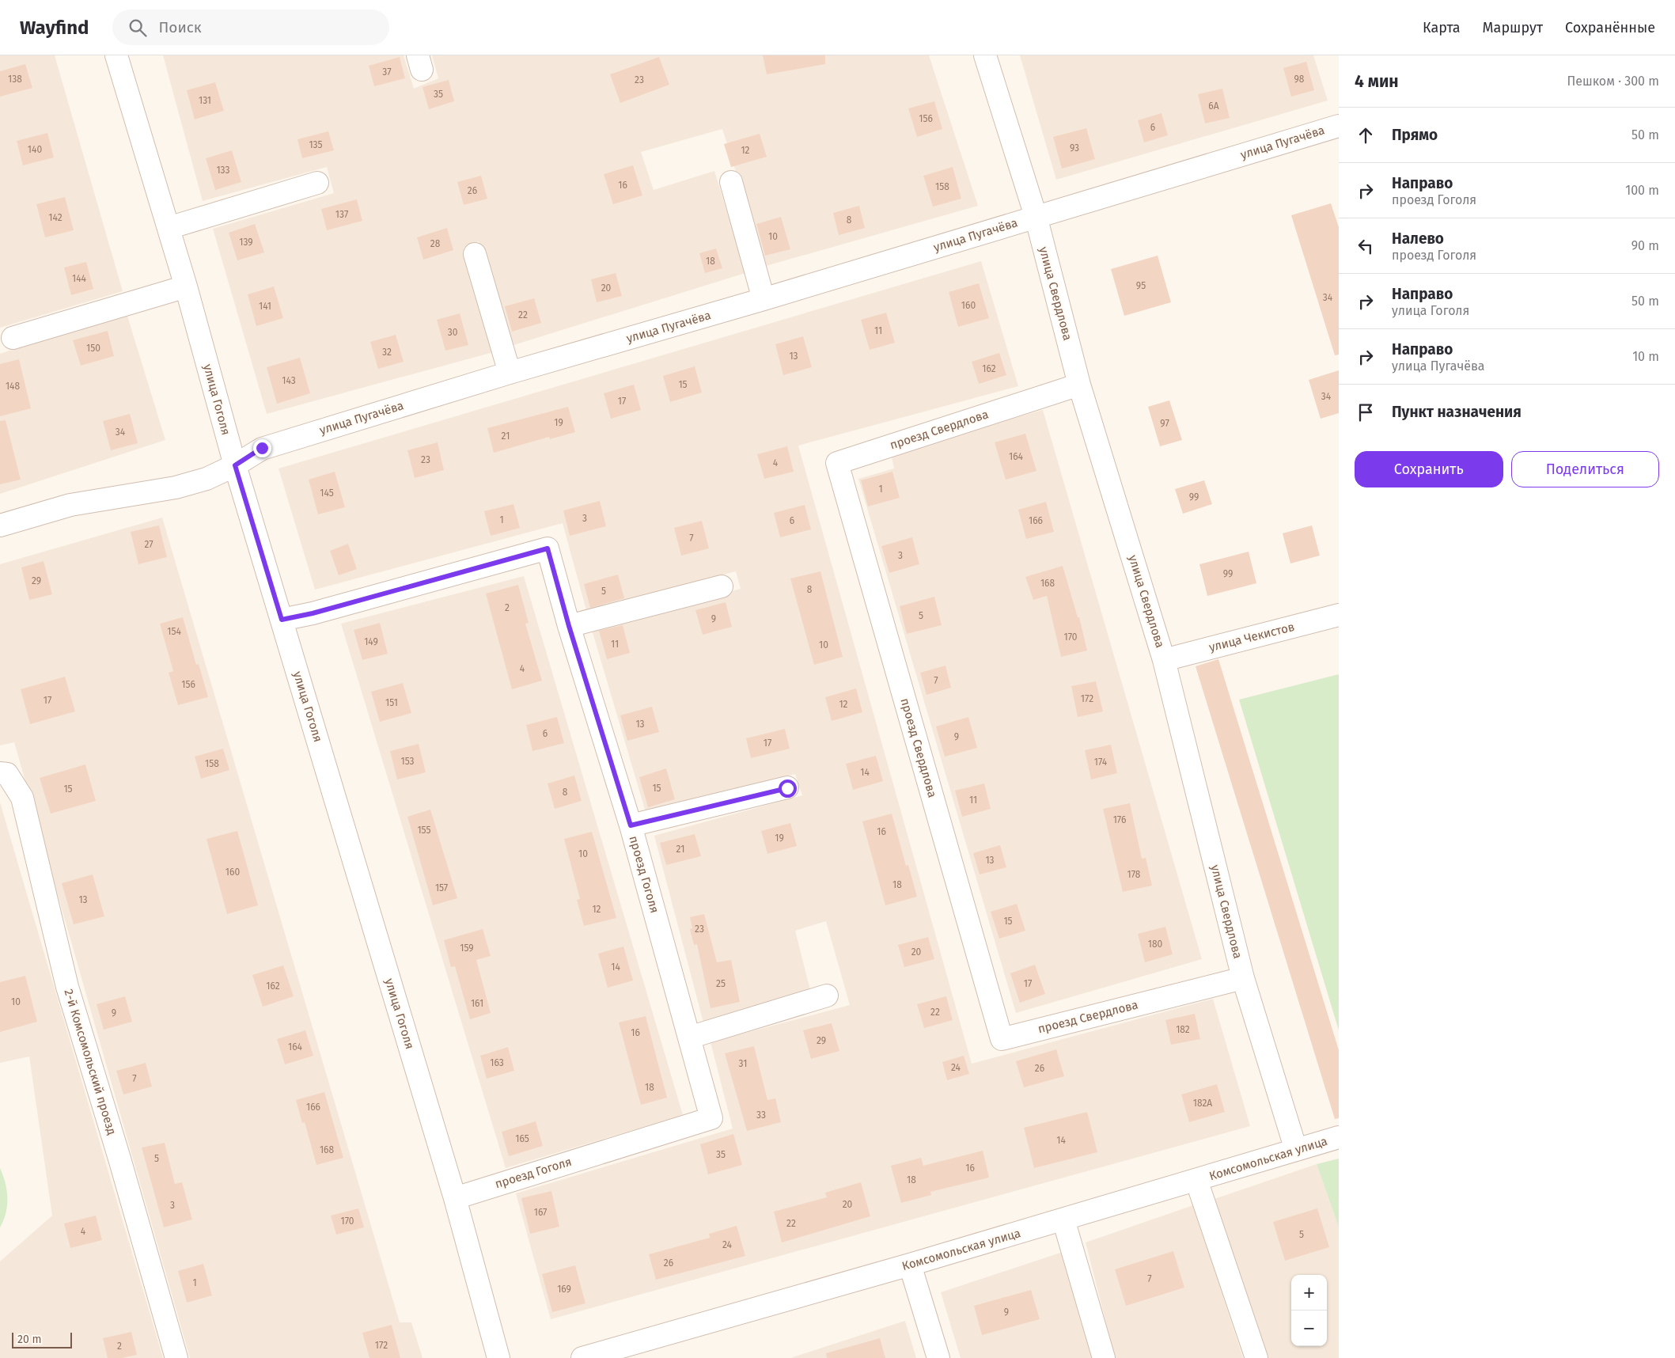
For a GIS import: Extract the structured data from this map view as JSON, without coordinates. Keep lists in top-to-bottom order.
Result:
{
  "streets": {
    "street": [
      "улица Пугачёва",
      "улица Свердлова",
      "улица Гоголя",
      "проезд Свердлова",
      "улица Чекистов",
      "проезд Гоголя",
      "2-й Комсомольский проезд",
      "Комсомольская улица"
    ]
  },
  "crossings": [
    ["улица Пугачёва", "улица Свердлова"],
    ["улица Пугачёва", "улица Гоголя"],
    ["улица Свердлова", "проезд Свердлова"],
    ["улица Свердлова", "улица Чекистов"],
    ["улица Свердлова", "Комсомольская улица"],
    ["улица Гоголя", "проезд Гоголя"]
  ],
  "house_numbers": [
    "37",
    "138",
    "98",
    "23",
    "35",
    "131",
    "6А",
    "156",
    "6",
    "135",
    "93",
    "140",
    "12",
    "133",
    "16",
    "158",
    "26",
    "137",
    "142",
    "8",
    "10",
    "139",
    "28",
    "18",
    "144",
    "95",
    "20",
    "34",
    "160",
    "141",
    "22",
    "11",
    "30",
    "150",
    "32",
    "13",
    "162",
    "143",
    "15",
    "148",
    "34",
    "17",
    "19",
    "97",
    "34",
    "21",
    "164",
    "23",
    "4",
    "1",
    "145",
    "99",
    "3",
    "1",
    "6",
    "166",
    "7",
    "27",
    "3",
    "99",
    "29",
    "168",
    "8",
    "5",
    "2",
    "5",
    "9",
    "154",
    "170",
    "149",
    "11",
    "10",
    "4",
    "7",
    "156",
    "172",
    "17",
    "151",
    "12",
    "13",
    "6",
    "9",
    "17",
    "153",
    "174",
    "158",
    "14",
    "15",
    "15",
    "8",
    "11",
    "176",
    "155",
    "16",
    "19",
    "21",
    "10",
    "13",
    "160",
    "178",
    "18",
    "157",
    "13",
    "12",
    "15",
    "23",
    "180",
    "159",
    "20",
    "14",
    "25",
    "17",
    "162",
    "10",
    "161",
    "22",
    "9",
    "182",
    "16",
    "29",
    "164",
    "163",
    "31",
    "24",
    "26",
    "7",
    "18",
    "182А",
    "166",
    "33",
    "165",
    "14",
    "168",
    "35",
    "5",
    "16",
    "18",
    "20",
    "3",
    "167",
    "170",
    "22",
    "4",
    "5",
    "24",
    "26",
    "7",
    "1",
    "169",
    "9",
    "172",
    "2"
  ],
  "scale_bar": "20 m",
  "page": {
    "header": "Wayfind",
    "search": "Поиск",
    "nav": ["Карта", "Маршрут", "Сохранённые"],
    "heading": ["4 мин", "Пешком · 300 m"],
    "list": [
      ["Прямо", "50 m"],
      ["Направо", "проезд Гоголя", "100 m"],
      ["Налево", "проезд Гоголя", "90 m"],
      ["Направо", "улица Гоголя", "50 m"],
      ["Направо", "улица Пугачёва", "10 m"],
      "Пункт назначения"
    ],
    "buttons": ["Сохранить", "Поделиться"],
    "map_buttons": ["+", "−"],
    "scale": "20 m"
  }
}
